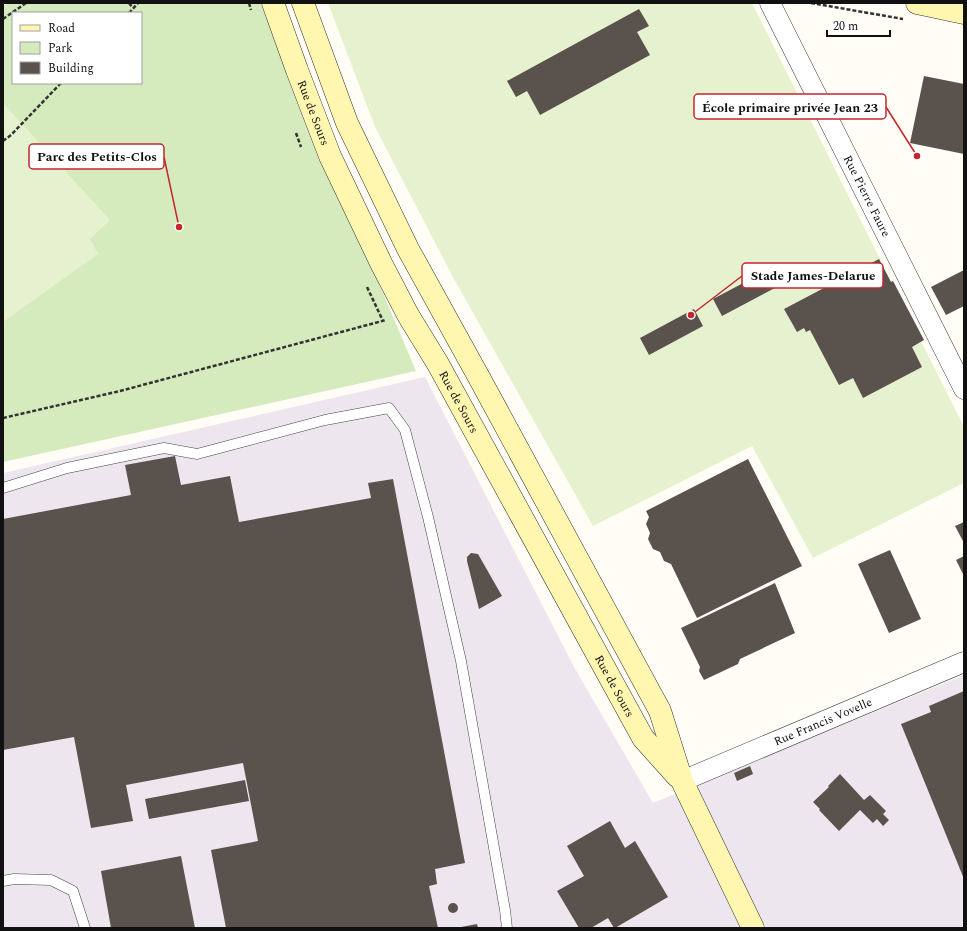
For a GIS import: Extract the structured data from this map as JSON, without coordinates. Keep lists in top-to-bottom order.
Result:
{
  "streets": {
    "main road": ["Rue de Sours"],
    "street": ["Rue Pierre Faure", "Rue Francis Vovelle"]
  },
  "crossings": [
    ["Rue de Sours", "Rue Francis Vovelle"]
  ],
  "places": ["École primaire privée Jean 23", "Parc des Petits-Clos", "Stade James-Delarue"],
  "legend": ["Road", "Park", "Building"],
  "scale_bar": "20 m"
}
